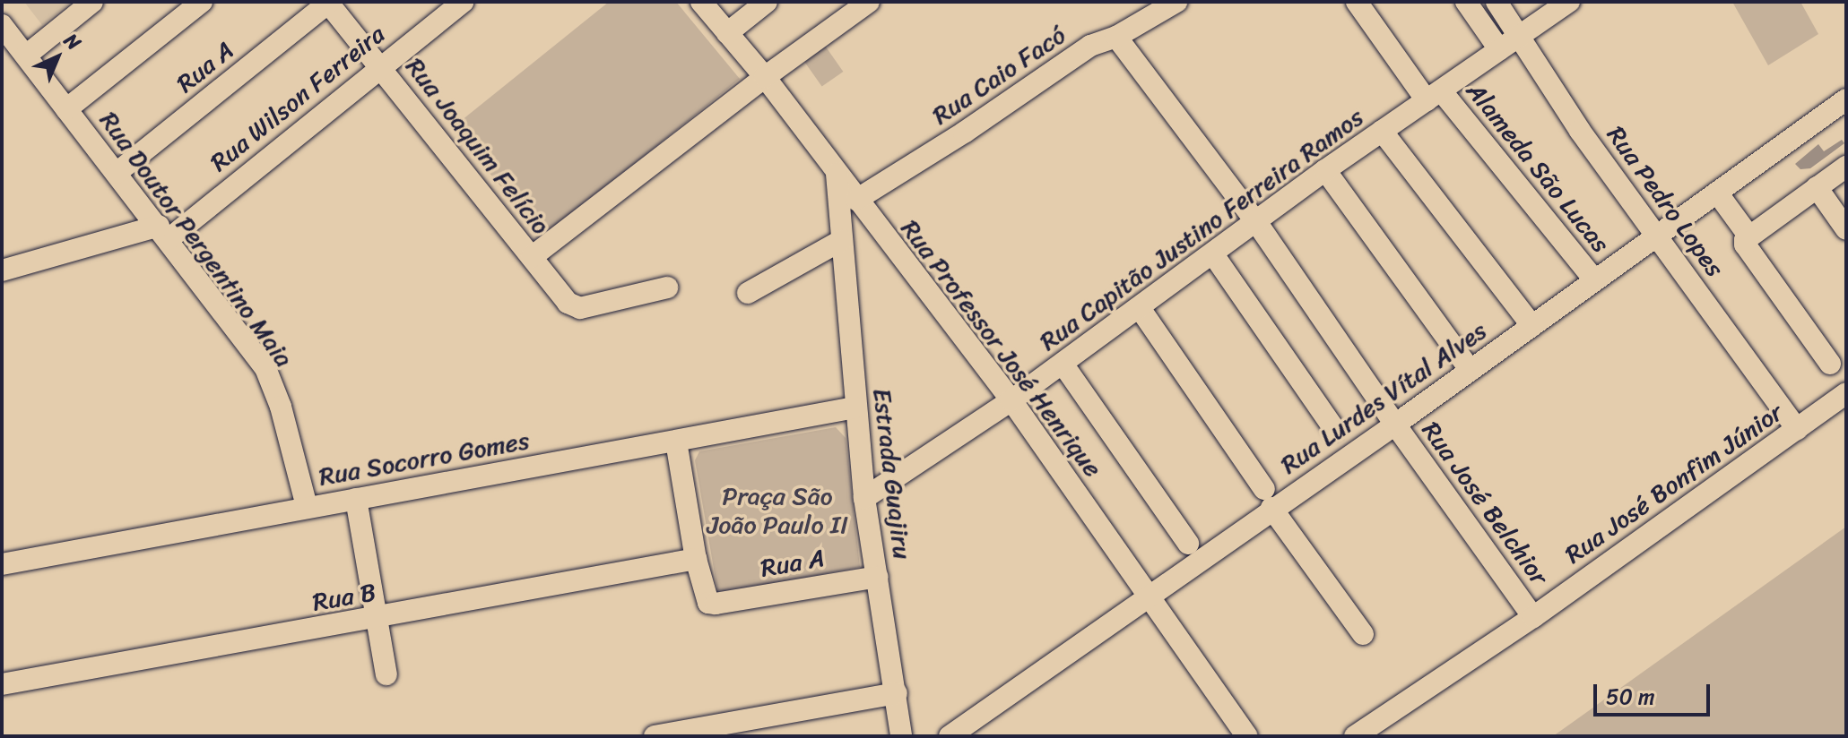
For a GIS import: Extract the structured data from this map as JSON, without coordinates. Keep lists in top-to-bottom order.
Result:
{
  "streets": {
    "street": [
      "Rua A",
      "Rua Caio Facó",
      "Rua Wilson Ferreira",
      "Rua Joaquim Felício",
      "Alameda São Lucas",
      "Rua Pedro Lopes",
      "Rua Capitão Justino Ferreira Ramos",
      "Rua Doutor Pergentino Maia",
      "Rua Professor José Henrique",
      "Rua Lurdes Vítal Alves",
      "Rua Socorro Gomes",
      "Estrada Guajiru",
      "Rua José Bonfim Júnior",
      "Rua José Belchior",
      "Rua B"
    ]
  },
  "crossings": [
    ["Rua A", "Rua Joaquim Felício"],
    ["Rua A", "Rua Doutor Pergentino Maia"],
    ["Rua A", "Estrada Guajiru"],
    ["Rua A", "Rua B"],
    ["Rua Caio Facó", "Rua Professor José Henrique"],
    ["Rua Caio Facó", "Rua José Belchior"],
    ["Rua Wilson Ferreira", "Rua Joaquim Felício"],
    ["Rua Wilson Ferreira", "Rua Doutor Pergentino Maia"],
    ["Alameda São Lucas", "Rua Capitão Justino Ferreira Ramos"],
    ["Alameda São Lucas", "Rua Lurdes Vítal Alves"],
    ["Rua Pedro Lopes", "Rua Capitão Justino Ferreira Ramos"],
    ["Rua Pedro Lopes", "Rua Lurdes Vítal Alves"],
    ["Rua Pedro Lopes", "Rua José Bonfim Júnior"],
    ["Rua Capitão Justino Ferreira Ramos", "Rua Professor José Henrique"],
    ["Rua Capitão Justino Ferreira Ramos", "Estrada Guajiru"],
    ["Rua Capitão Justino Ferreira Ramos", "Rua José Belchior"],
    ["Rua Doutor Pergentino Maia", "Rua Socorro Gomes"],
    ["Rua Professor José Henrique", "Rua Lurdes Vítal Alves"],
    ["Rua Professor José Henrique", "Estrada Guajiru"],
    ["Rua Lurdes Vítal Alves", "Rua José Belchior"],
    ["Rua Socorro Gomes", "Estrada Guajiru"],
    ["Rua José Bonfim Júnior", "Rua José Belchior"]
  ],
  "parks": ["Praça São João Paulo II"],
  "scale_bar": "50 m",
  "north": "top right"
}
